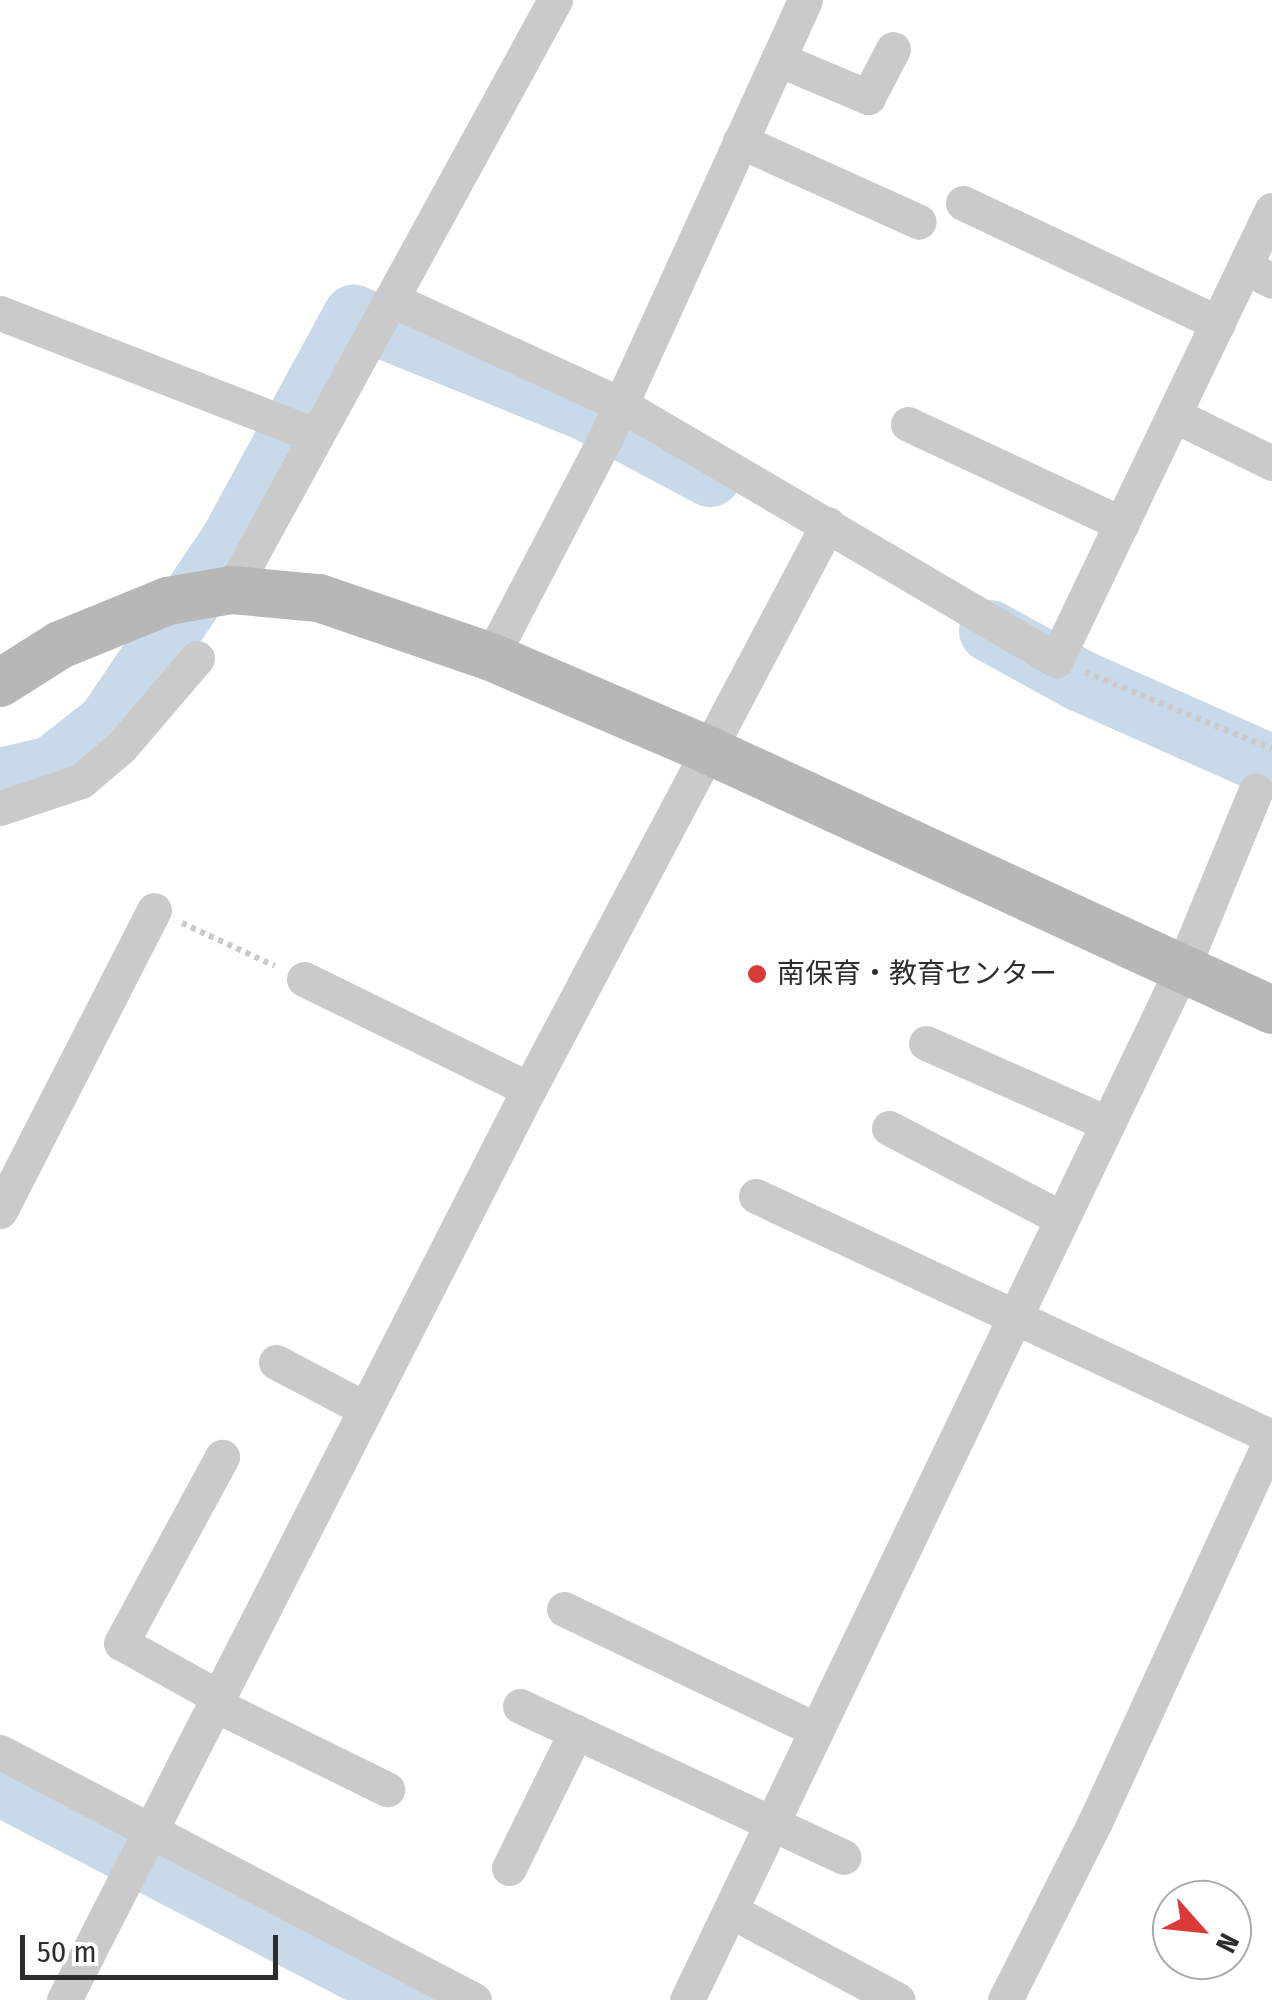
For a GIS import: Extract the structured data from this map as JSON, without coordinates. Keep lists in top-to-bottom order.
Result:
{
  "places": ["南保育・教育センター"],
  "scale_bar": "50 m",
  "north": "bottom right"
}
